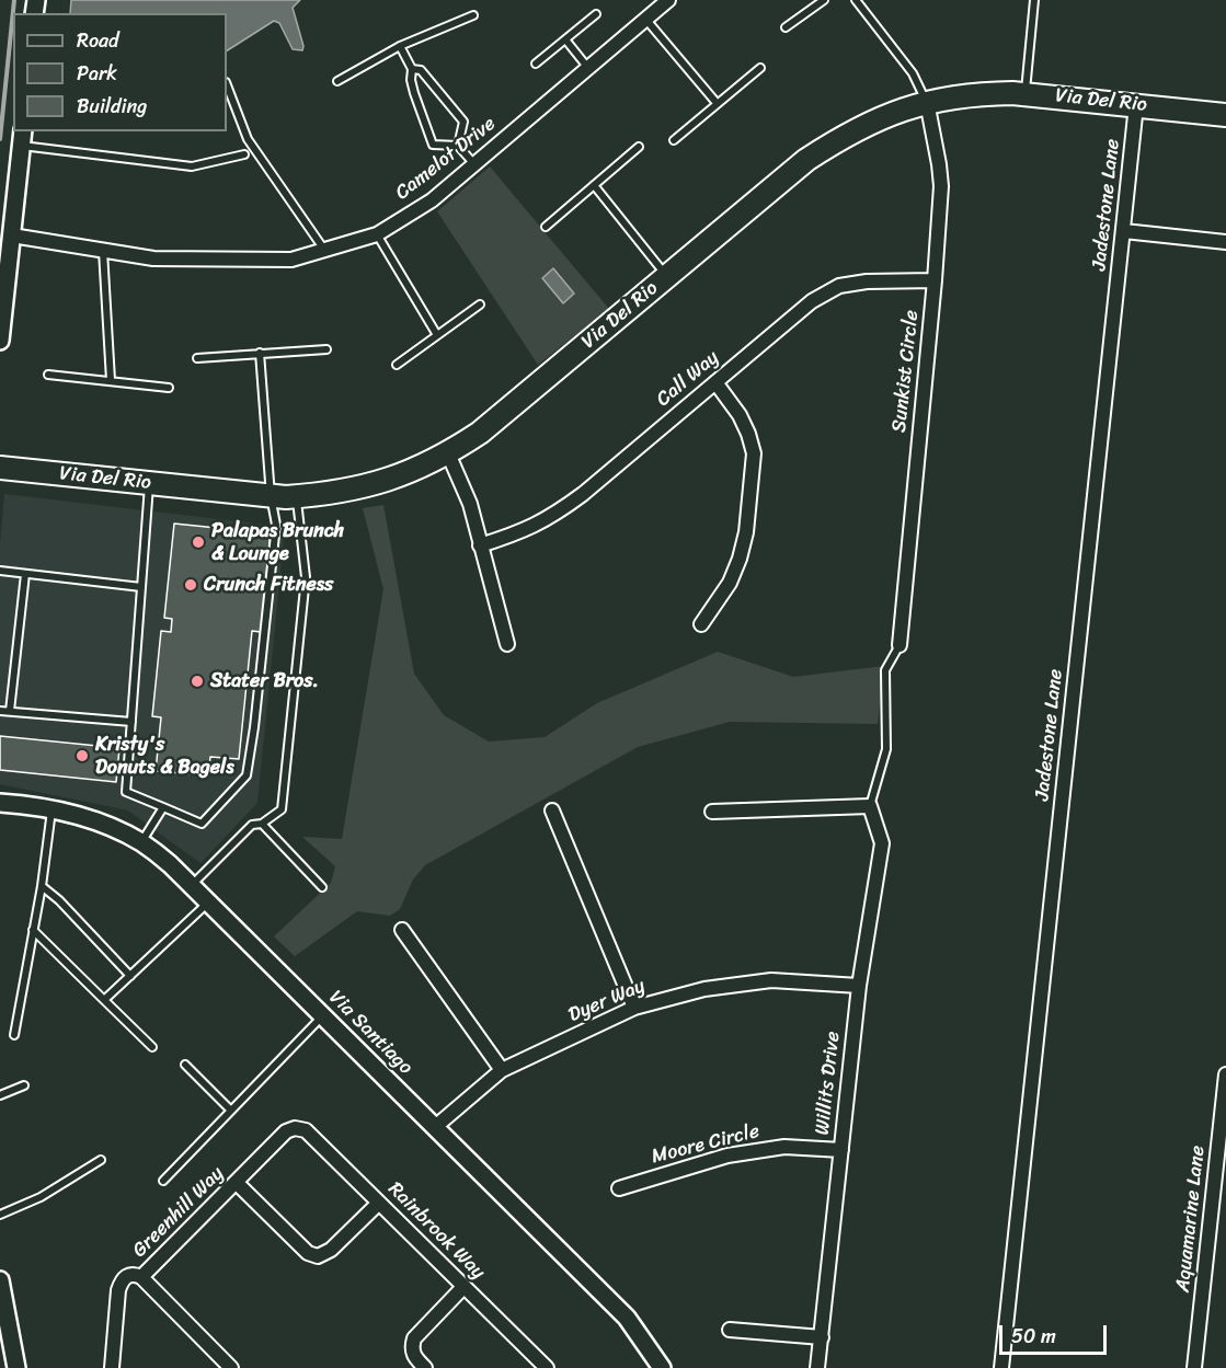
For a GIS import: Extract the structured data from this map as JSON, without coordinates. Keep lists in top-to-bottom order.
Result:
{
  "streets": {
    "main road": ["Via Del Rio"],
    "street": [
      "Camelot Drive",
      "Jadestone Lane",
      "Sunkist Circle",
      "Call Way",
      "Dyer Way",
      "Via Santiago",
      "Willits Drive",
      "Moore Circle",
      "Greenhill Way",
      "Aquamarine Lane",
      "Rainbrook Way"
    ]
  },
  "crossings": [
    ["Via Del Rio", "Jadestone Lane"],
    ["Via Del Rio", "Sunkist Circle"],
    ["Sunkist Circle", "Call Way"],
    ["Dyer Way", "Via Santiago"],
    ["Dyer Way", "Willits Drive"],
    ["Willits Drive", "Moore Circle"],
    ["Greenhill Way", "Rainbrook Way"]
  ],
  "places": [
    "Palapas Brunch & Lounge",
    "Crunch Fitness",
    "Stater Bros.",
    "Kristy's Donuts & Bagels"
  ],
  "legend": ["Road", "Park", "Building"],
  "scale_bar": "50 m"
}
